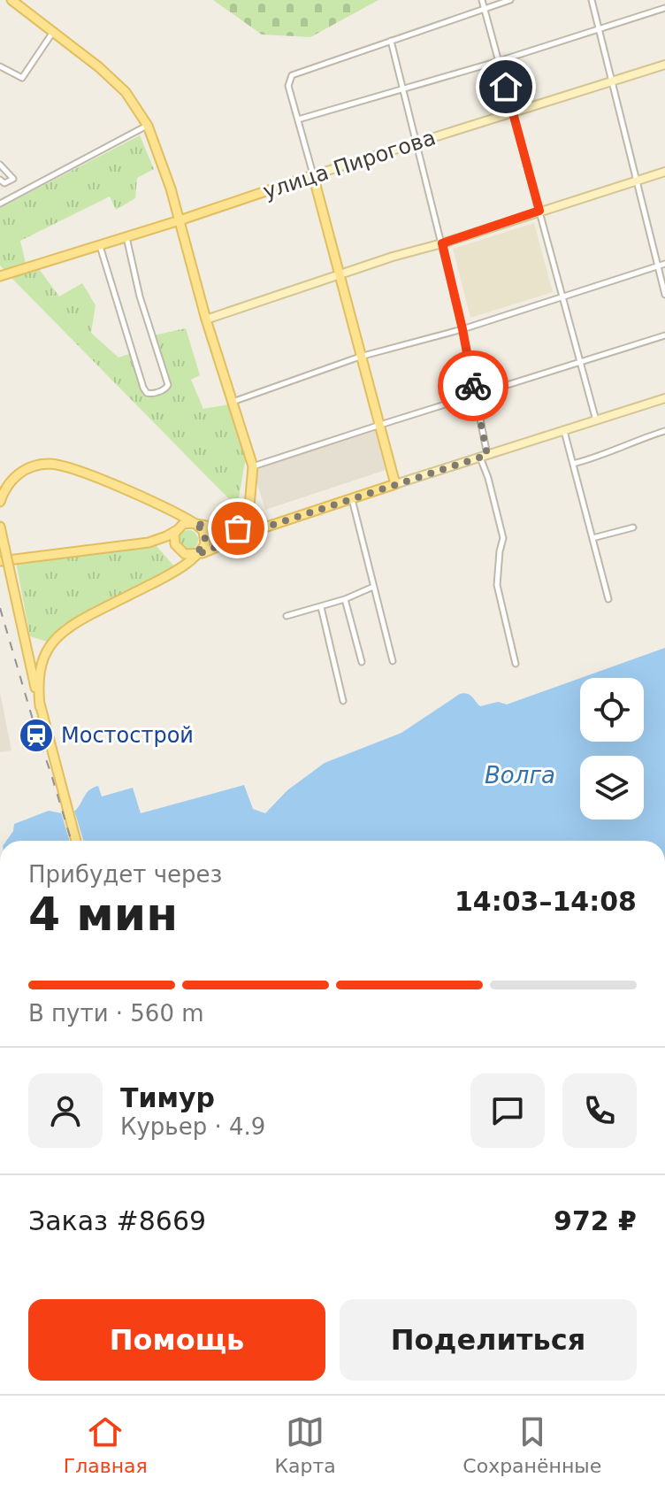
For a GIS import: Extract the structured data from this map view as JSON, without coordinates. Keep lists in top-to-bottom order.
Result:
{
  "streets": {
    "main road": ["улица Пирогова"]
  },
  "water": ["Волга"],
  "places": {
    "station": ["Мостострой"]
  },
  "page": {
    "heading": ["4 мин", "Прибудет через", "14:03–14:08"],
    "panel": [
      "Тимур",
      "Курьер · 4.9",
      "Заказ #8669",
      "972 ₽"
    ],
    "bar": "В пути · 560 m",
    "buttons": ["Помощь", "Поделиться"],
    "tabs": ["Главная", "Карта", "Сохранённые"]
  }
}
